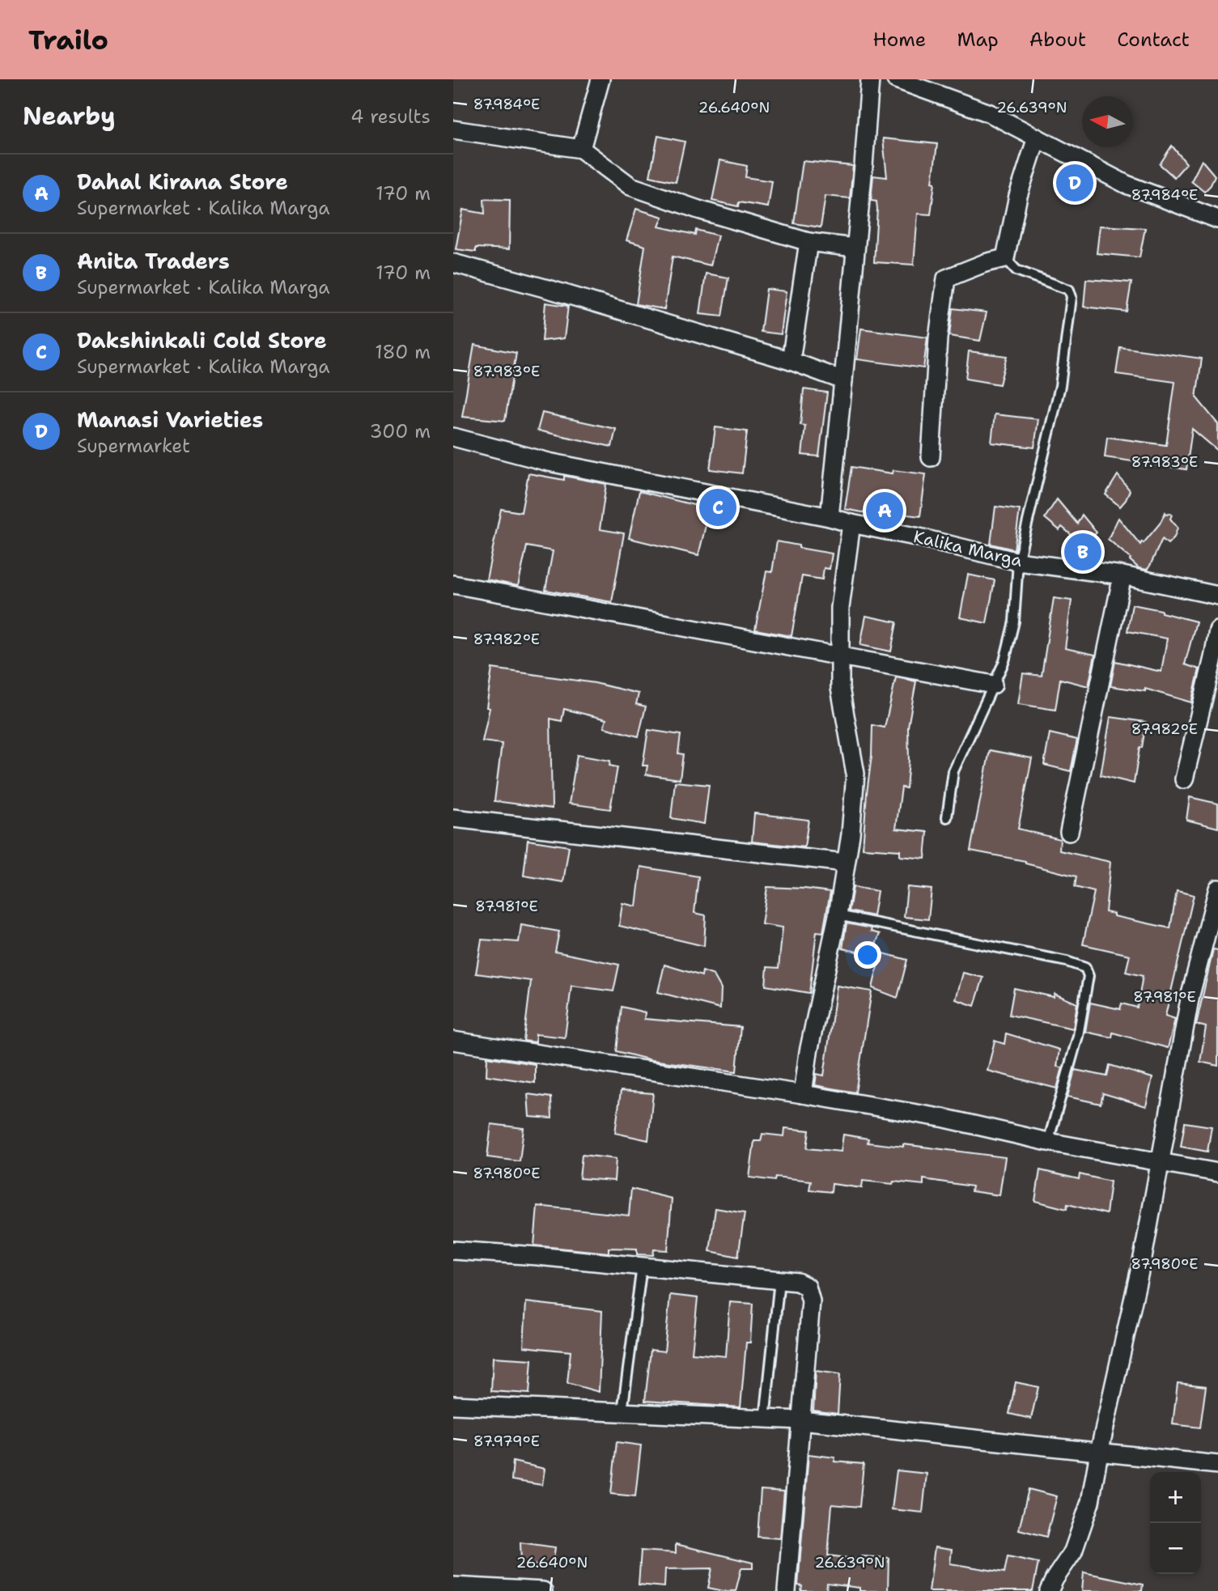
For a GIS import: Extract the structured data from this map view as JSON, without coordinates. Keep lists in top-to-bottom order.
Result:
{
  "streets": {
    "street": ["Kalika Marga"]
  },
  "north": "left",
  "page": {
    "header": "Trailo",
    "nav": [
      "Home",
      "Map",
      "About",
      "Contact"
    ],
    "heading": ["Nearby", "4 results"],
    "list": [
      {
        "mark": "A",
        "name": "Dahal Kirana Store",
        "note": "Supermarket · Kalika Marga",
        "value": "170 m"
      },
      {
        "mark": "B",
        "name": "Anita Traders",
        "note": "Supermarket · Kalika Marga",
        "value": "170 m"
      },
      {
        "mark": "C",
        "name": "Dakshinkali Cold Store",
        "note": "Supermarket · Kalika Marga",
        "value": "180 m"
      },
      {
        "mark": "D",
        "name": "Manasi Varieties",
        "note": "Supermarket",
        "value": "300 m"
      }
    ],
    "pins": [
      "D",
      "C",
      "A",
      "B"
    ],
    "map_buttons": ["+", "−"]
  },
  "coordinates": [
    "87.984°E",
    "26.640°N",
    "26.639°N",
    "87.983°E",
    "87.982°E",
    "87.981°E",
    "87.980°E",
    "87.979°E"
  ]
}
